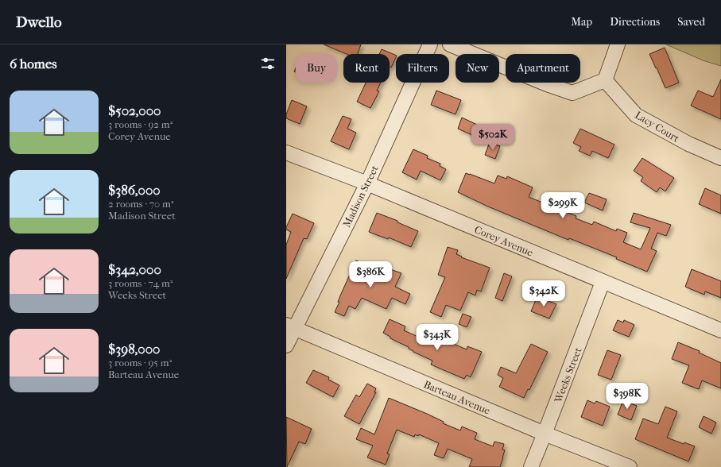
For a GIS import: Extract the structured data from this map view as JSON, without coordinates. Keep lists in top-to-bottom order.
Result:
{
  "streets": {
    "street": [
      "Lacy Court",
      "Madison Street",
      "Corey Avenue",
      "Weeks Street",
      "Barteau Avenue"
    ]
  },
  "crossings": [
    ["Madison Street", "Corey Avenue"],
    ["Madison Street", "Barteau Avenue"],
    ["Corey Avenue", "Weeks Street"],
    ["Weeks Street", "Barteau Avenue"]
  ],
  "page": {
    "header": "Dwello",
    "nav": ["Map", "Directions", "Saved"],
    "heading": "6 homes",
    "chip": [
      "Buy",
      "Rent",
      "Filters",
      "New",
      "Apartment"
    ],
    "list": [
      {
        "name": "$502,000",
        "note": "3 rooms · 92 m² · Corey Avenue"
      },
      {
        "name": "$386,000",
        "note": "2 rooms · 70 m² · Madison Street"
      },
      {
        "name": "$342,000",
        "note": "3 rooms · 74 m² · Weeks Street"
      },
      {
        "name": "$398,000",
        "note": "3 rooms · 95 m² · Barteau Avenue"
      }
    ],
    "price": [
      "$502K",
      "$299K",
      "$386K",
      "$342K",
      "$343K",
      "$398K"
    ]
  }
}
